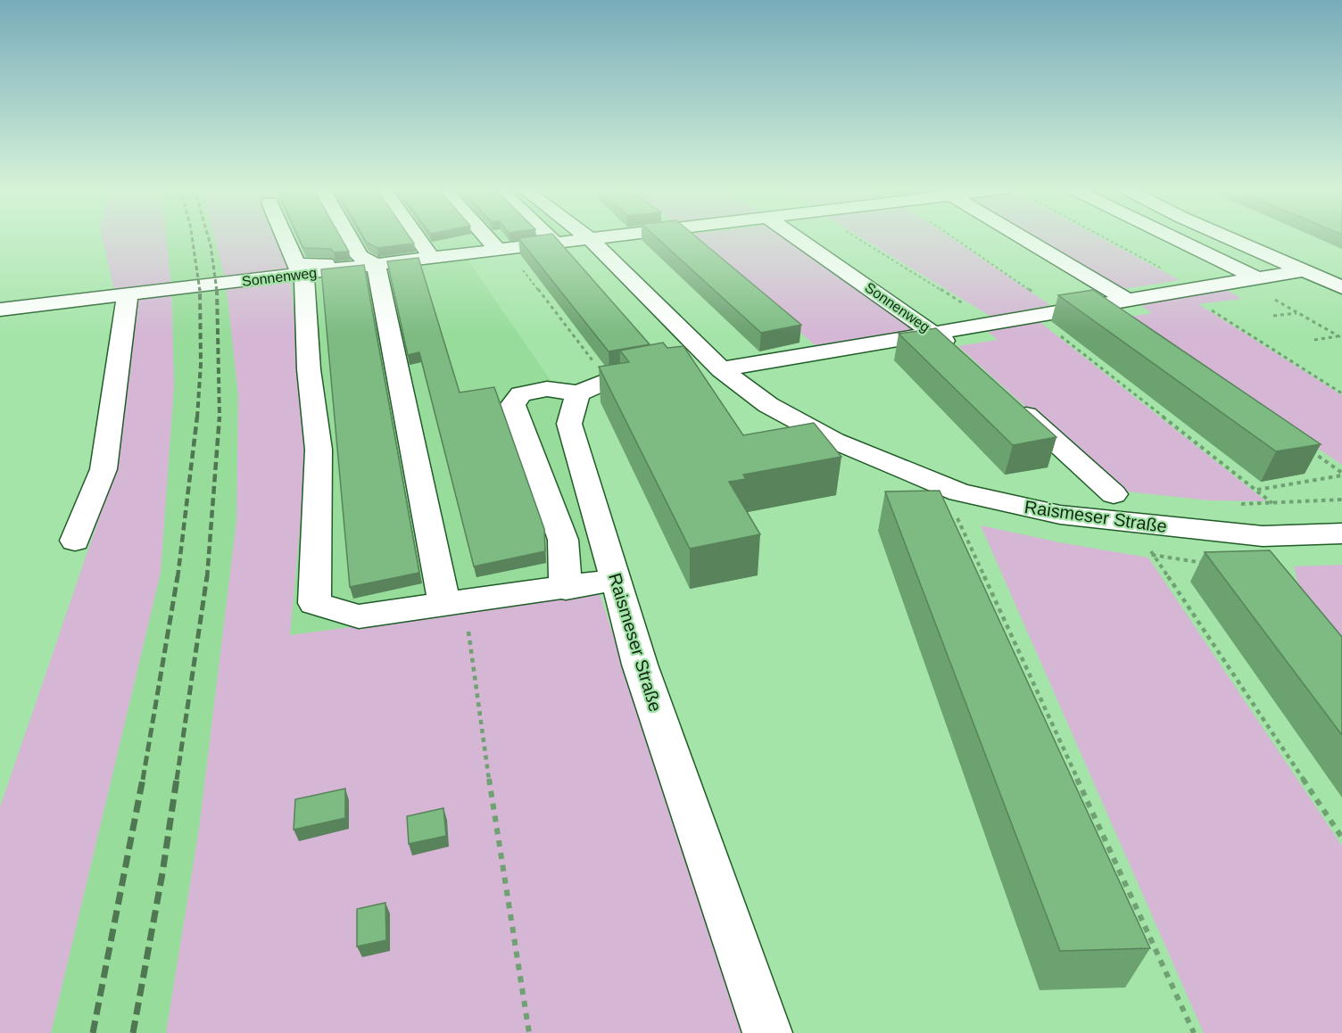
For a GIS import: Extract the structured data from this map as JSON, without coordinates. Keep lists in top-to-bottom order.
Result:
{
  "streets": {
    "street": ["Sonnenweg", "Raismeser Straße"]
  }
}
